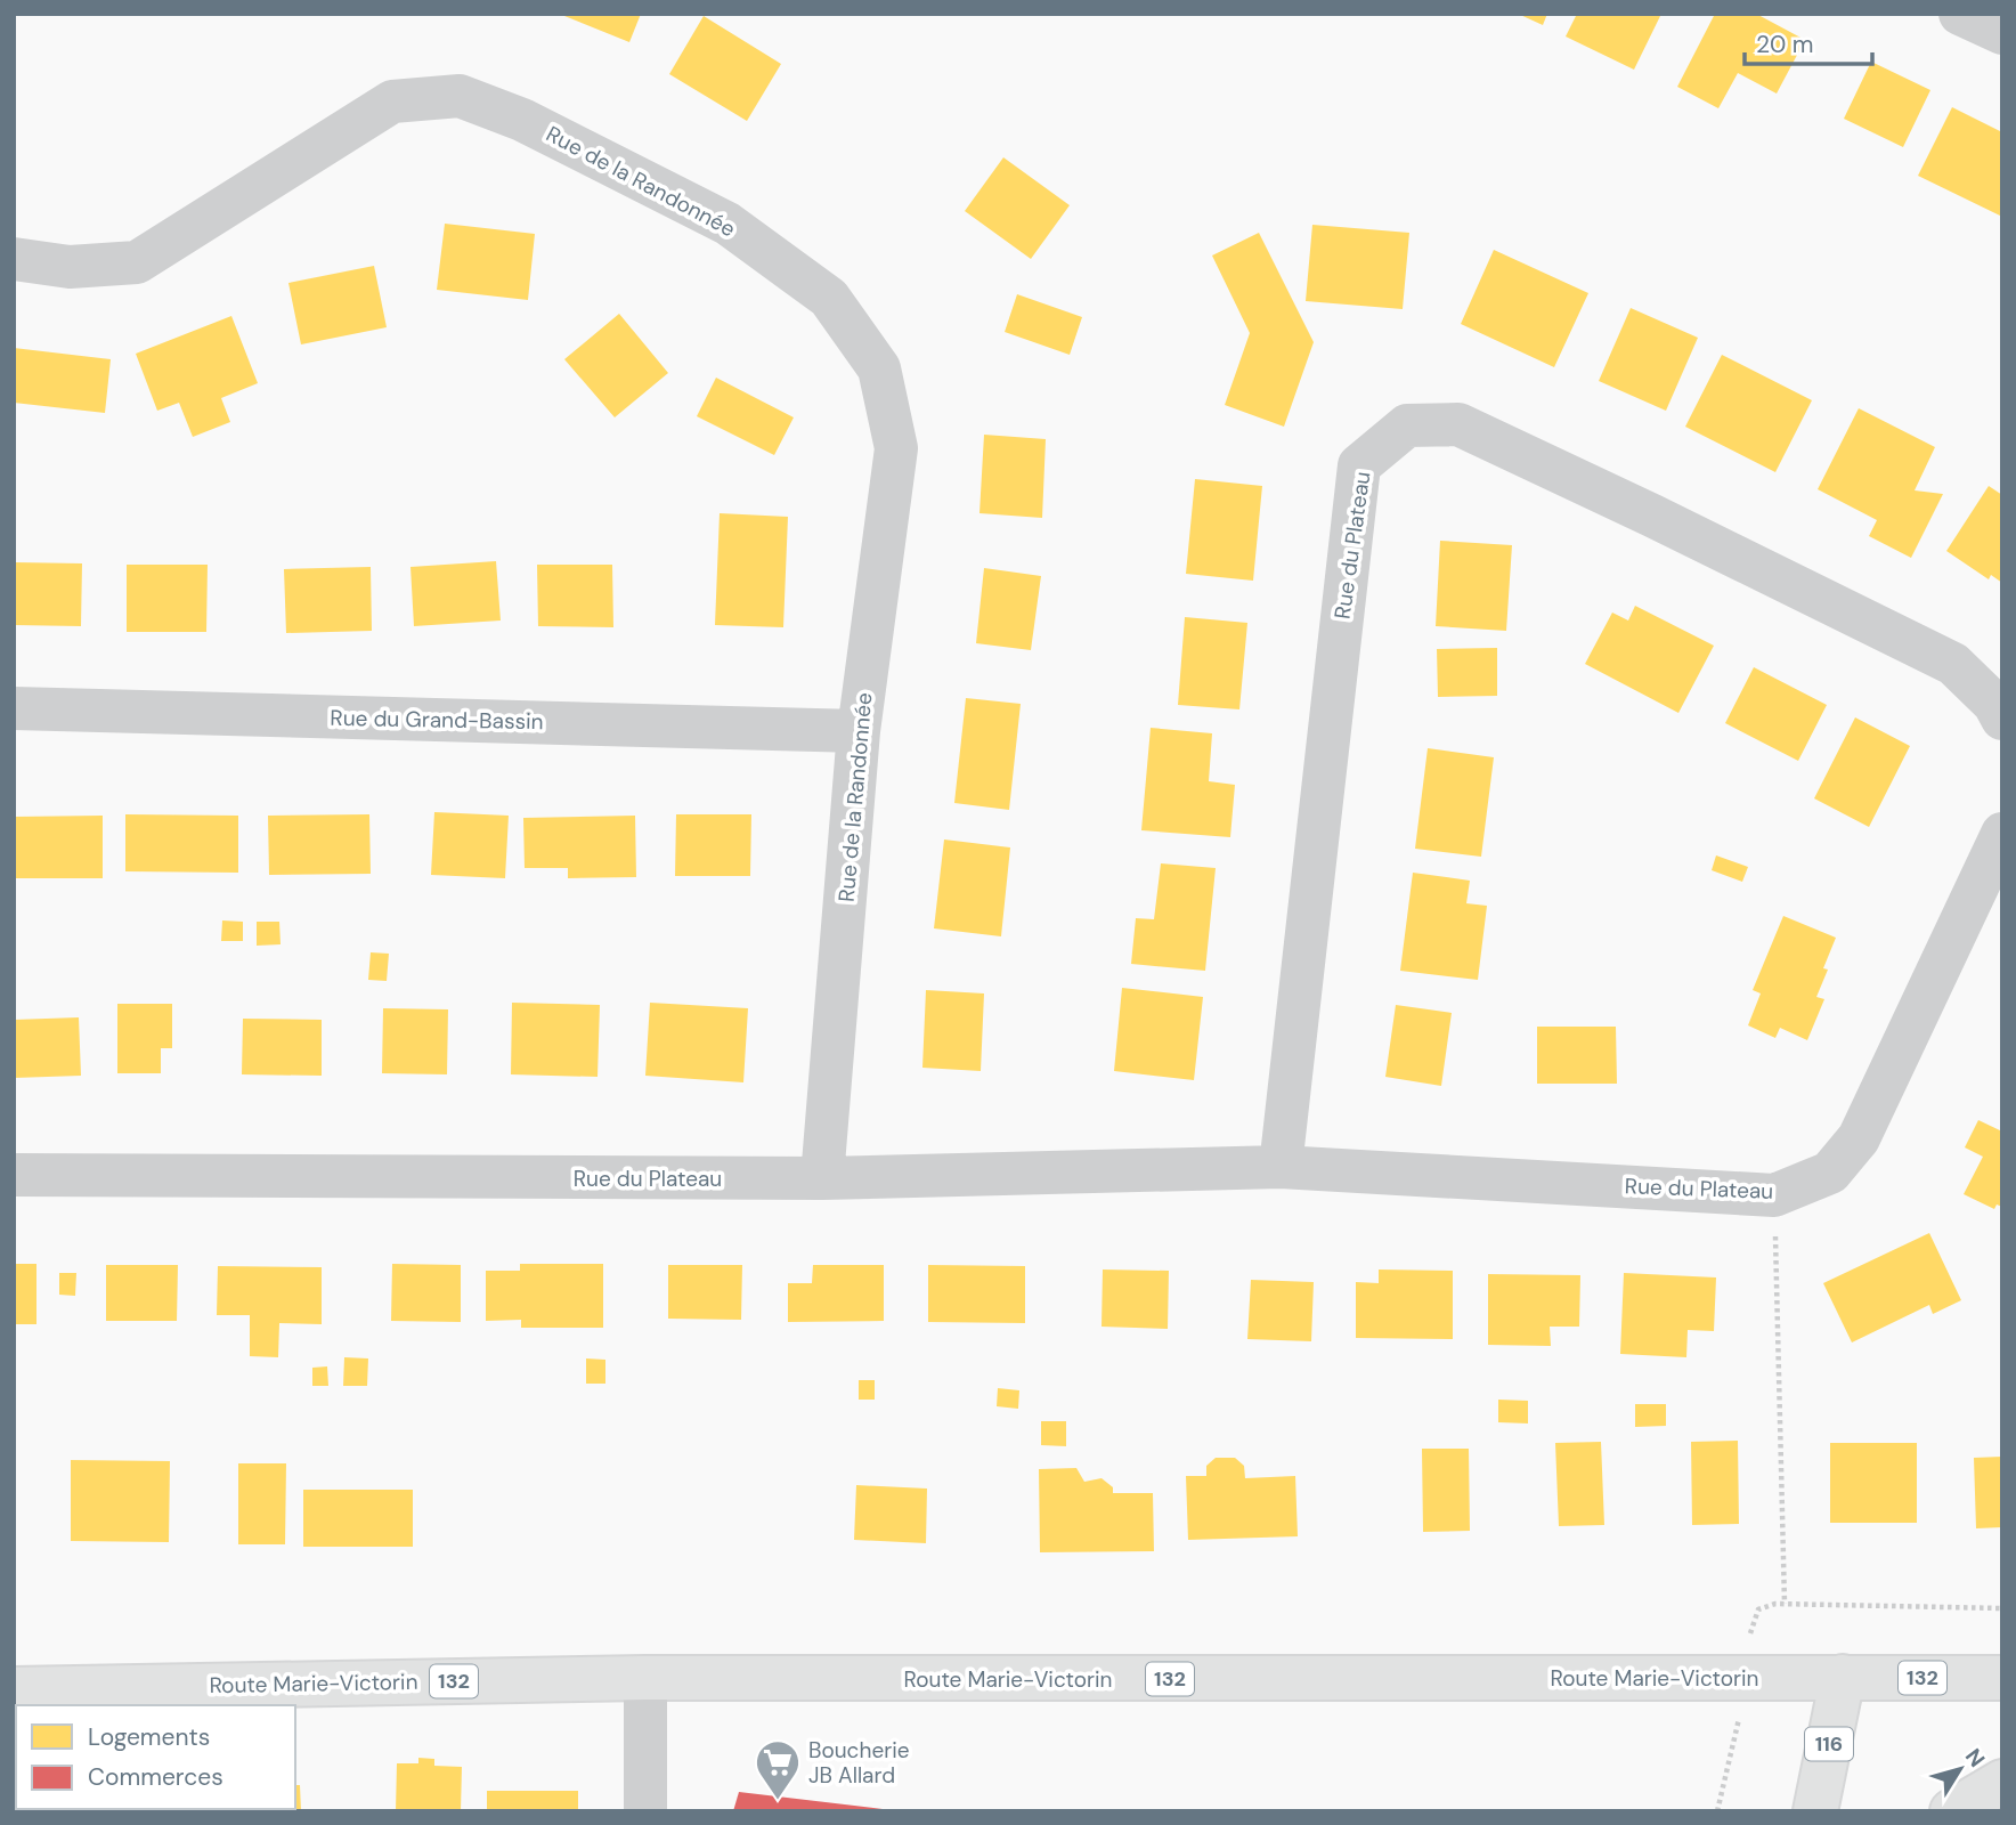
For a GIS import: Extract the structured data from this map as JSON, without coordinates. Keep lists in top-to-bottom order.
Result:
{
  "streets": {
    "main road": ["Route Marie-Victorin", "132", "116"],
    "street": ["Rue de la Randonnée", "Rue du Plateau", "Rue du Grand-Bassin"]
  },
  "crossings": [
    ["Rue de la Randonnée", "Rue du Plateau"],
    ["Rue de la Randonnée", "Rue du Grand-Bassin"],
    ["Route Marie-Victorin", "116"]
  ],
  "places": {
    "supermarket": ["Boucherie JB Allard"]
  },
  "legend": ["Logements", "Commerces"],
  "scale_bar": "20 m",
  "north": "top right"
}
